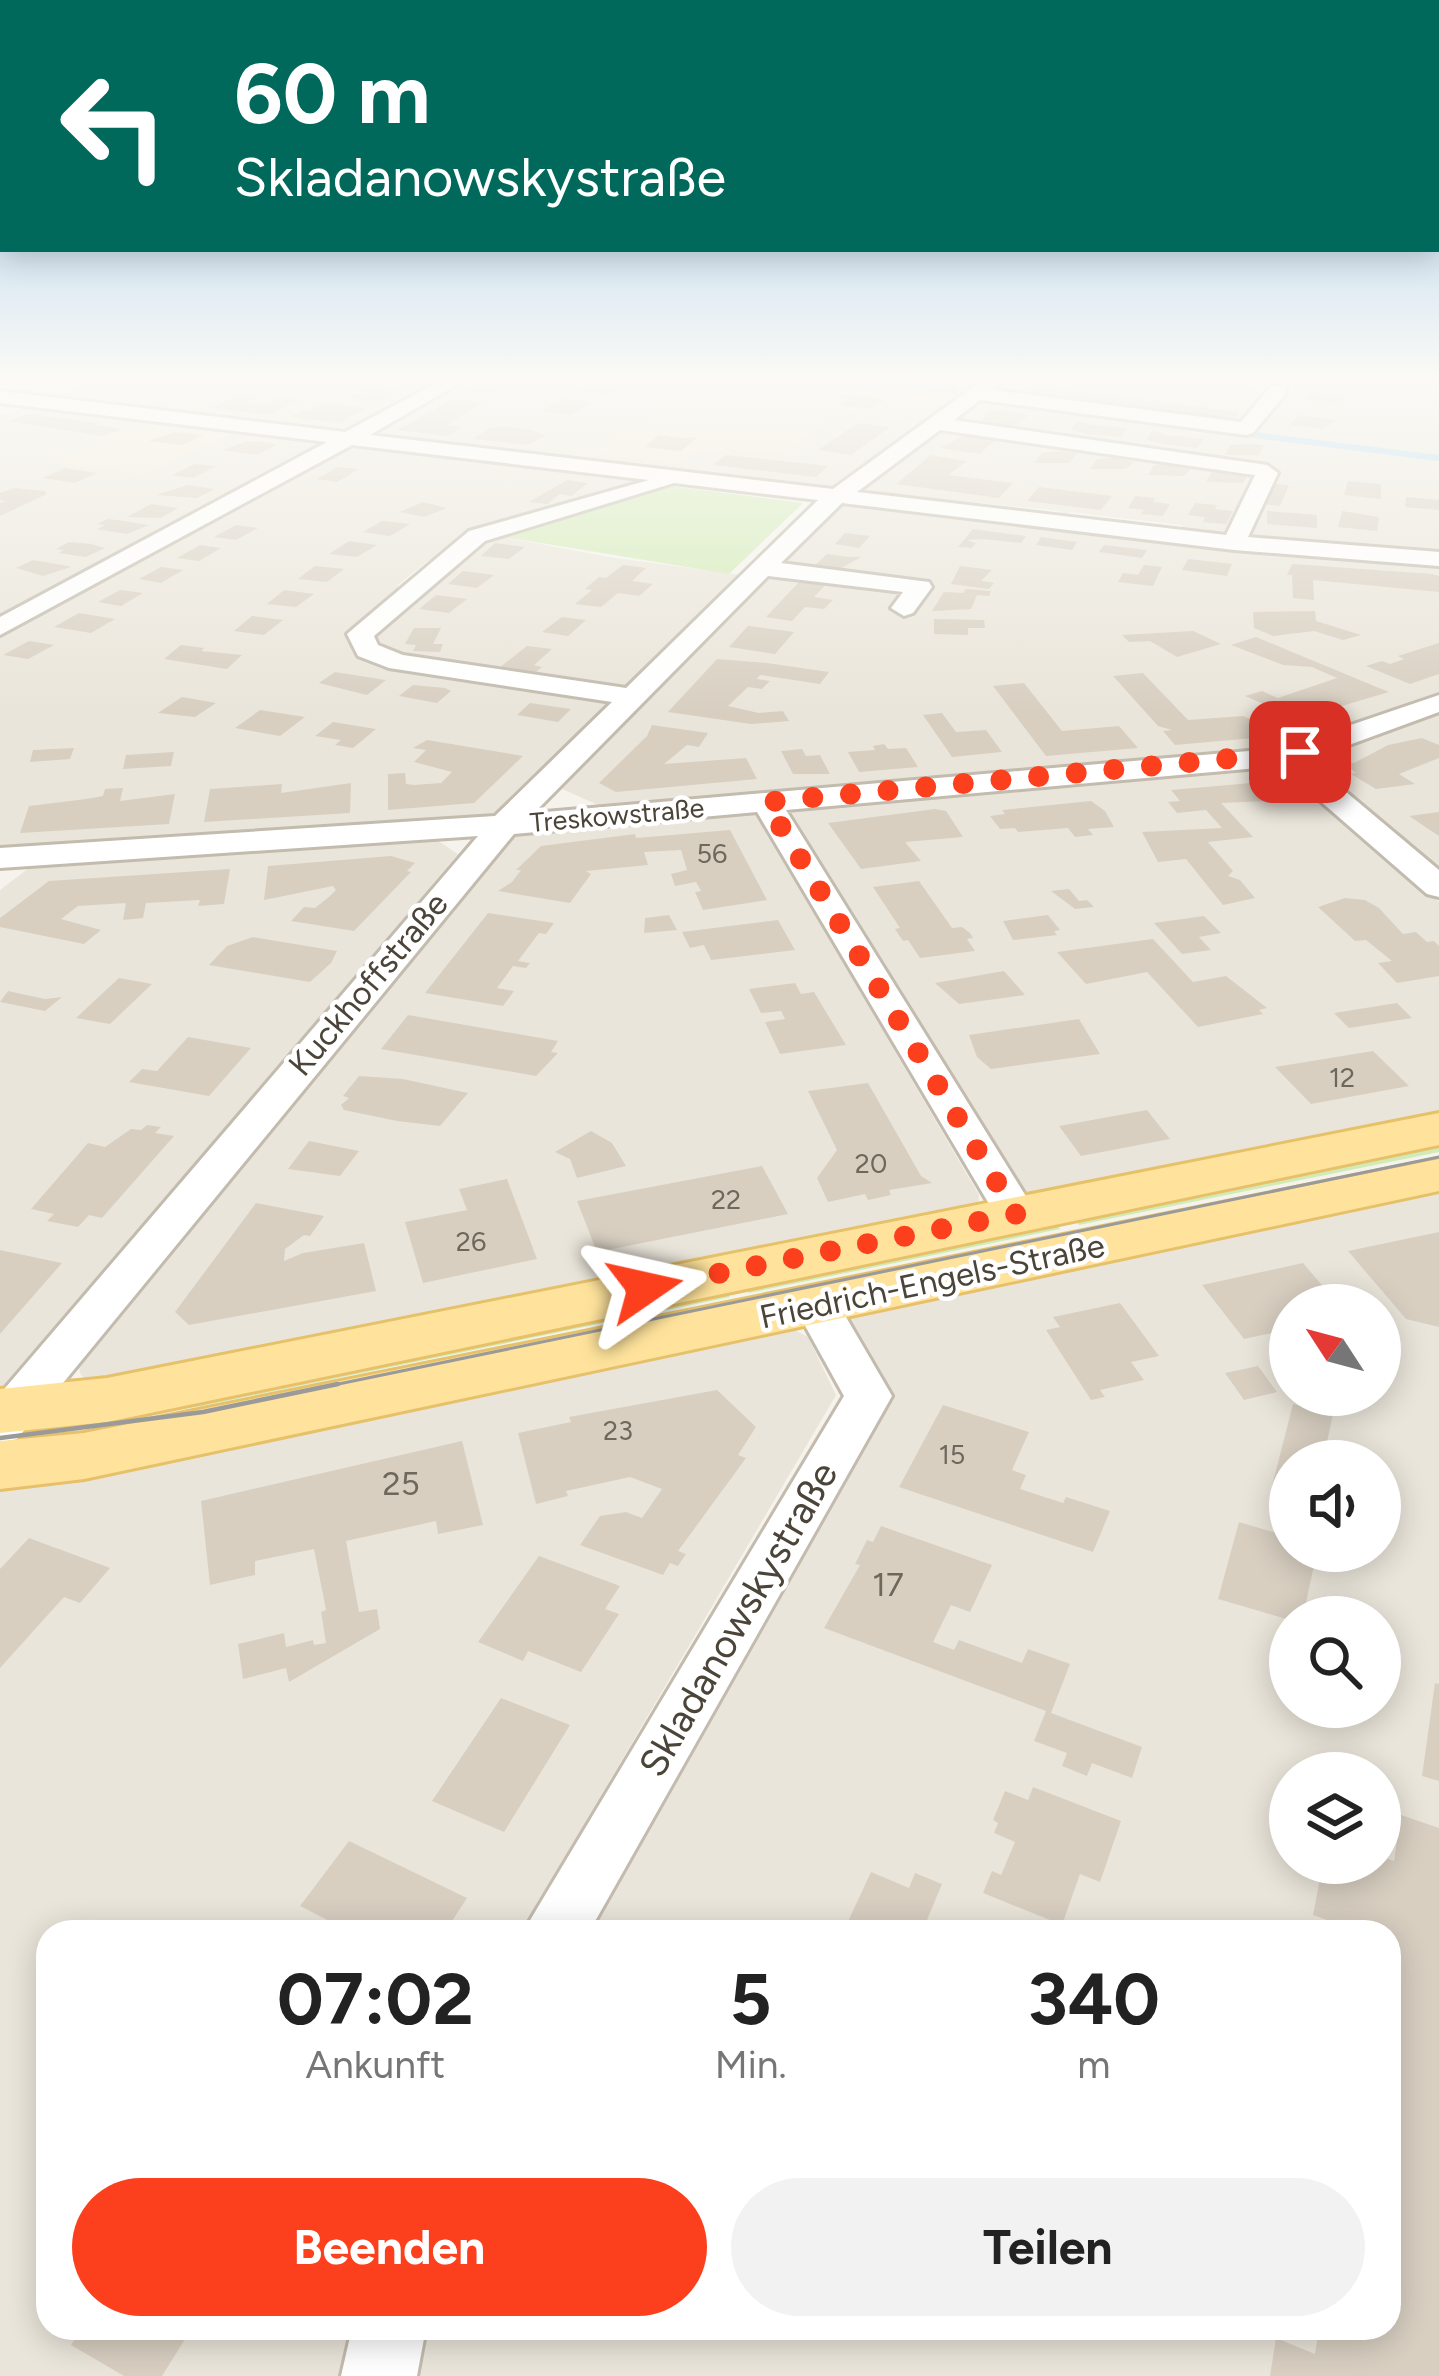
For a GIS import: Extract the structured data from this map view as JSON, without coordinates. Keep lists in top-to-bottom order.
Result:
{
  "streets": {
    "main road": ["Friedrich-Engels-Straße"],
    "street": ["Treskowstraße", "Kuckhoffstraße", "Skladanowskystraße"]
  },
  "crossings": [
    ["Treskowstraße", "Kuckhoffstraße"],
    ["Kuckhoffstraße", "Friedrich-Engels-Straße"],
    ["Friedrich-Engels-Straße", "Skladanowskystraße"]
  ],
  "house_numbers": [
    "56",
    "12",
    "20",
    "22",
    "26",
    "23",
    "15",
    "25",
    "17"
  ],
  "north": "top left",
  "page": {
    "turn": ["60 m", "Skladanowskystraße"],
    "eta": [
      "07:02",
      "Ankunft",
      "5",
      "Min.",
      "340",
      "m"
    ],
    "buttons": ["Beenden", "Teilen"]
  }
}
